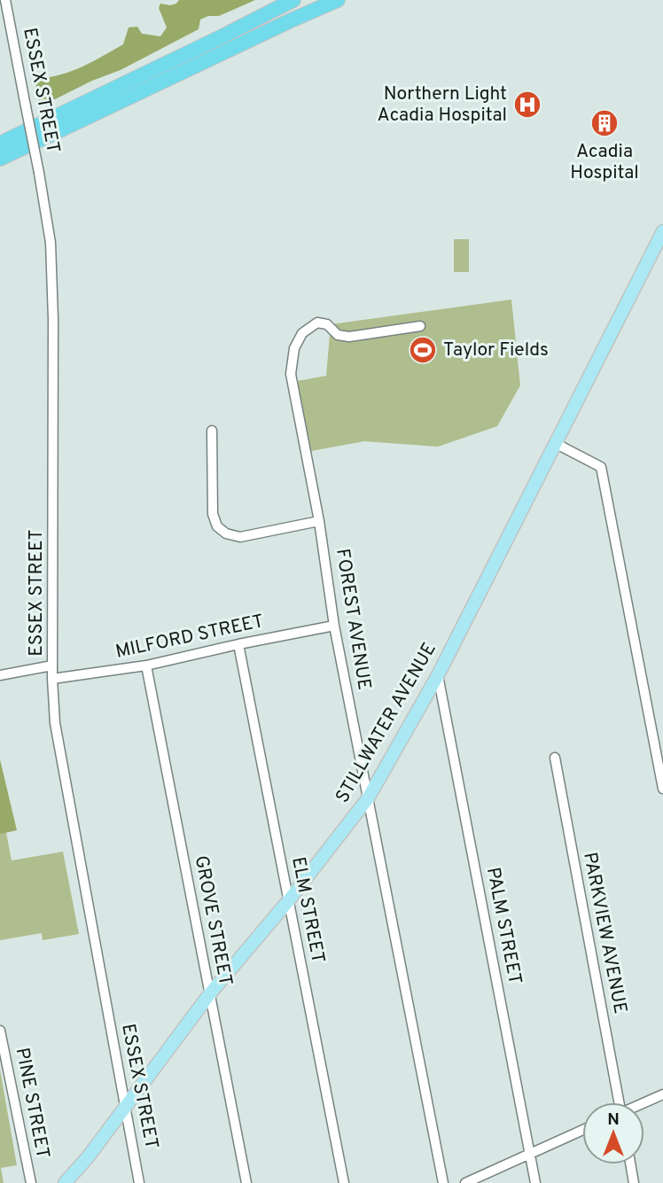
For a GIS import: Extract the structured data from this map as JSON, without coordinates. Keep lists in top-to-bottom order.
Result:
{
  "streets": {
    "main road": ["STILLWATER AVENUE"],
    "street": [
      "ESSEX STREET",
      "FOREST AVENUE",
      "MILFORD STREET",
      "ELM STREET",
      "GROVE STREET",
      "PALM STREET",
      "PARKVIEW AVENUE",
      "PINE STREET"
    ]
  },
  "crossings": [
    ["ESSEX STREET", "MILFORD STREET"],
    ["ESSEX STREET", "STILLWATER AVENUE"],
    ["FOREST AVENUE", "MILFORD STREET"],
    ["FOREST AVENUE", "STILLWATER AVENUE"],
    ["MILFORD STREET", "ELM STREET"],
    ["MILFORD STREET", "GROVE STREET"],
    ["STILLWATER AVENUE", "ELM STREET"],
    ["STILLWATER AVENUE", "GROVE STREET"],
    ["STILLWATER AVENUE", "PALM STREET"]
  ],
  "places": {
    "hospital": ["Northern Light Acadia Hospital"],
    "building": ["Acadia Hospital"],
    "sports": ["Taylor Fields"]
  },
  "north": "top"
}
